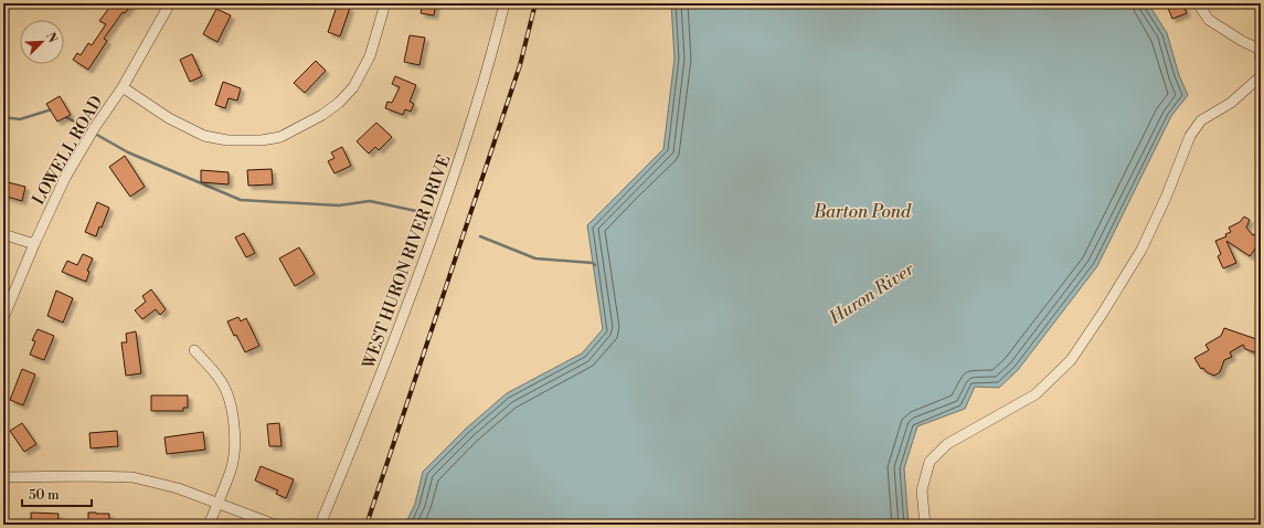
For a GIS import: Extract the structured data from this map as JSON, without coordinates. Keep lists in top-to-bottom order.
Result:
{
  "streets": {
    "street": ["LOWELL ROAD", "WEST HURON RIVER DRIVE"]
  },
  "water": ["Barton Pond", "Huron River"],
  "scale_bar": "50 m",
  "north": "top right"
}
